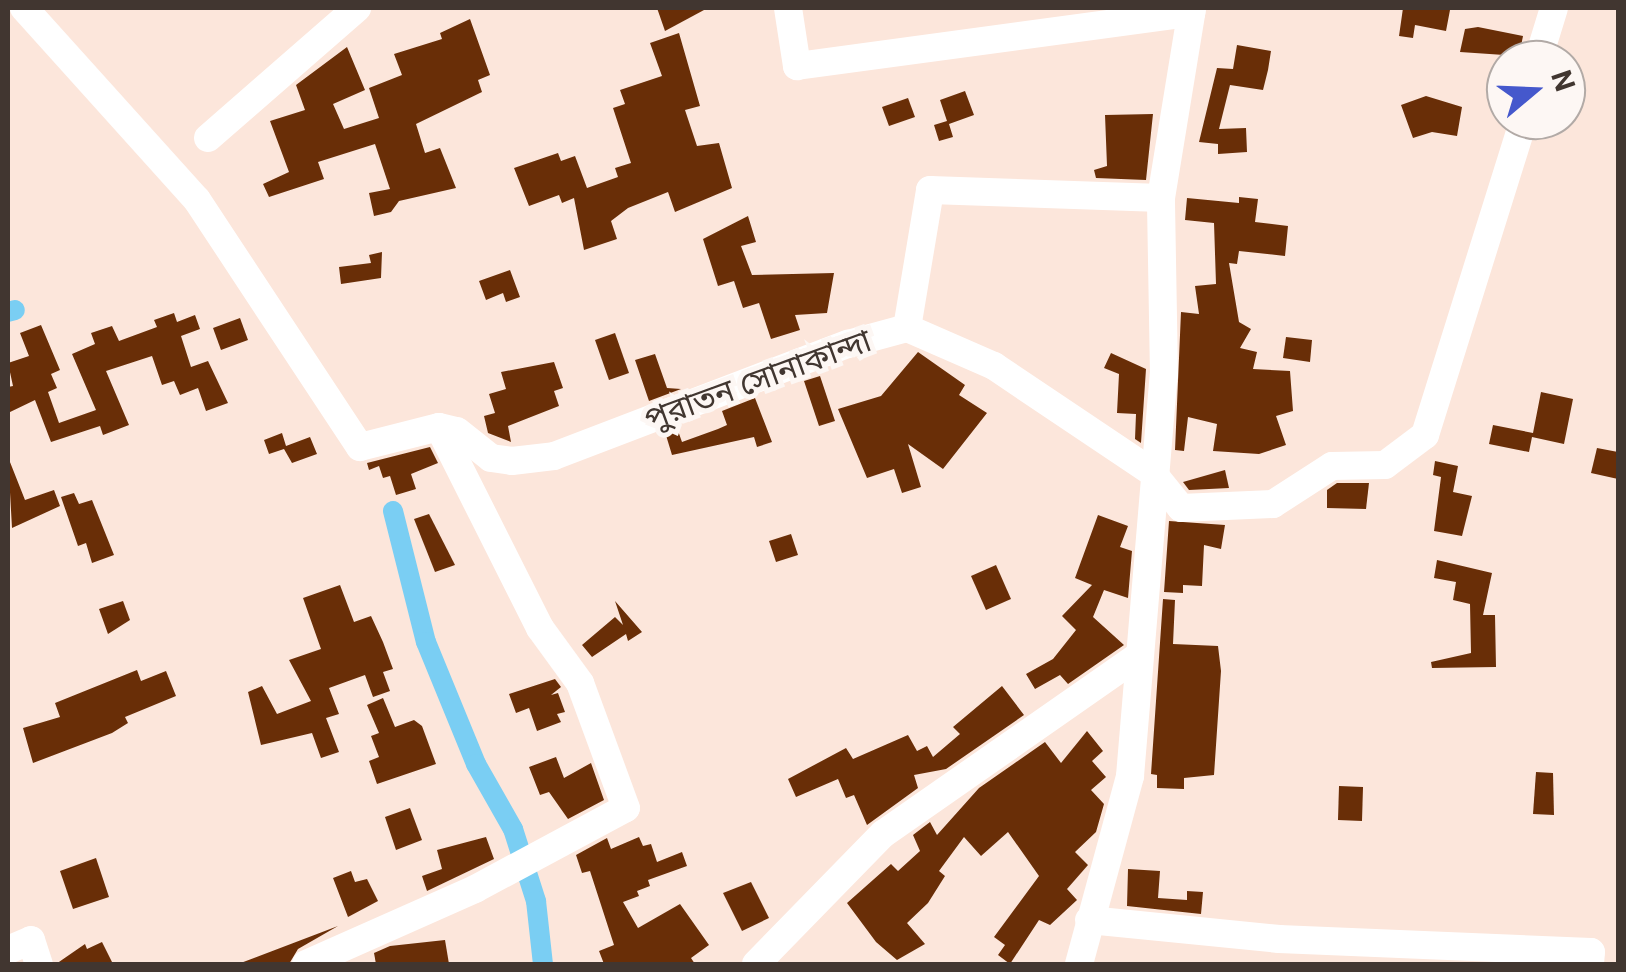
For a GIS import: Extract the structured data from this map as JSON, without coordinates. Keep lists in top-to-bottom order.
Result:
{
  "streets": {
    "street": ["পুরাতন সোনাকান্দা"]
  },
  "north": "right"
}
